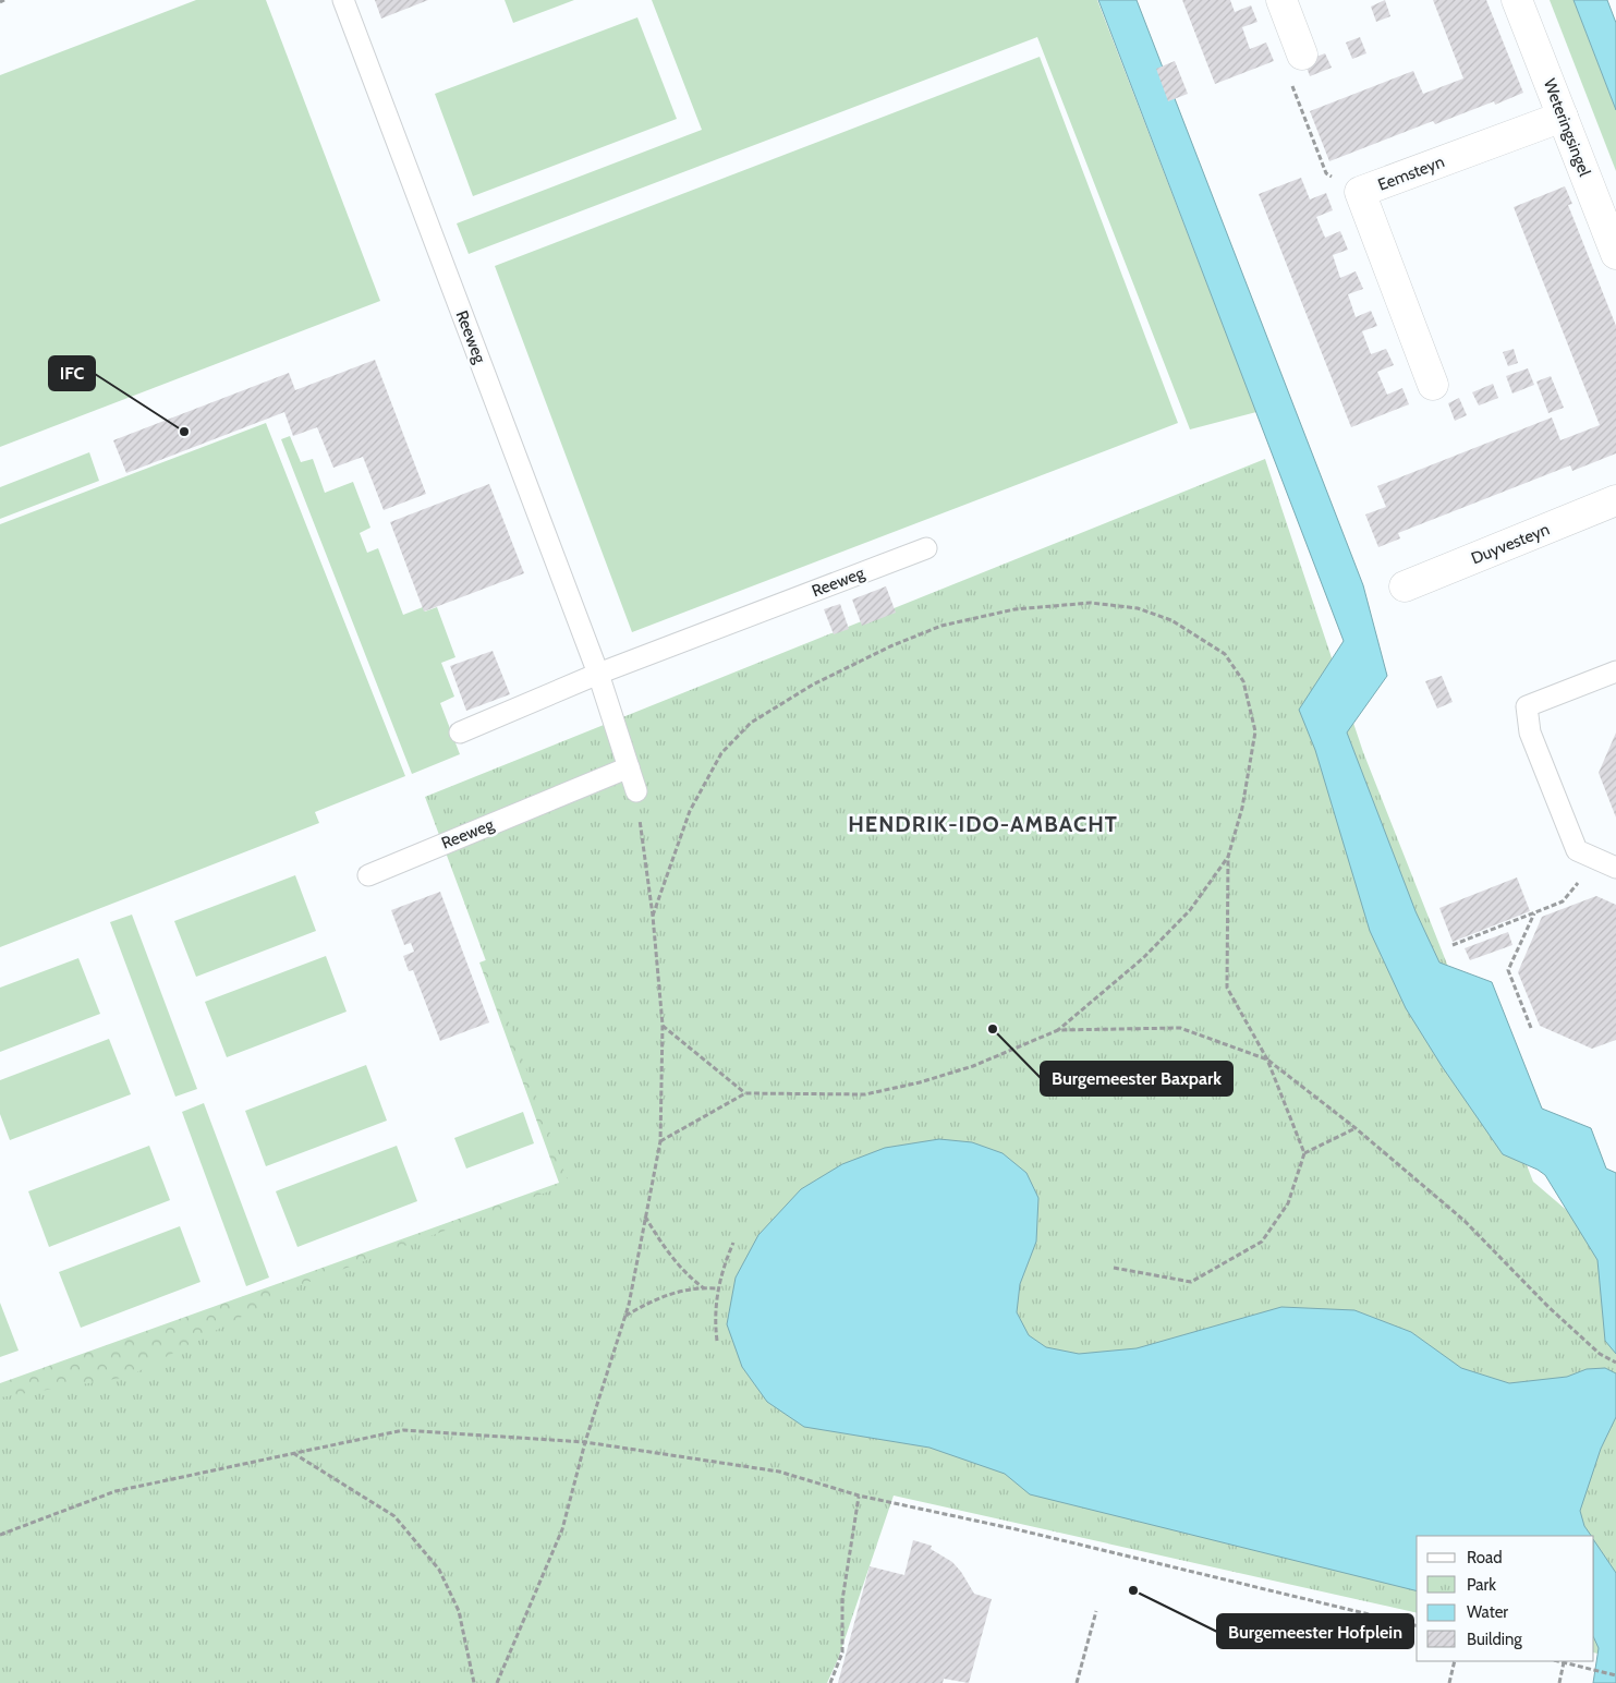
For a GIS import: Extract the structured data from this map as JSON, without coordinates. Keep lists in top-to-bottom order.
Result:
{
  "streets": {
    "street": ["Weteringsingel", "Eemsteyn", "Duyvesteyn"],
    "lane": ["Reeweg"]
  },
  "crossings": [
    ["Weteringsingel", "Eemsteyn"]
  ],
  "districts": ["HENDRIK-IDO-AMBACHT"],
  "places": ["IFC", "Burgemeester Baxpark", "Burgemeester Hofplein"],
  "legend": [
    "Road",
    "Park",
    "Water",
    "Building"
  ]
}
